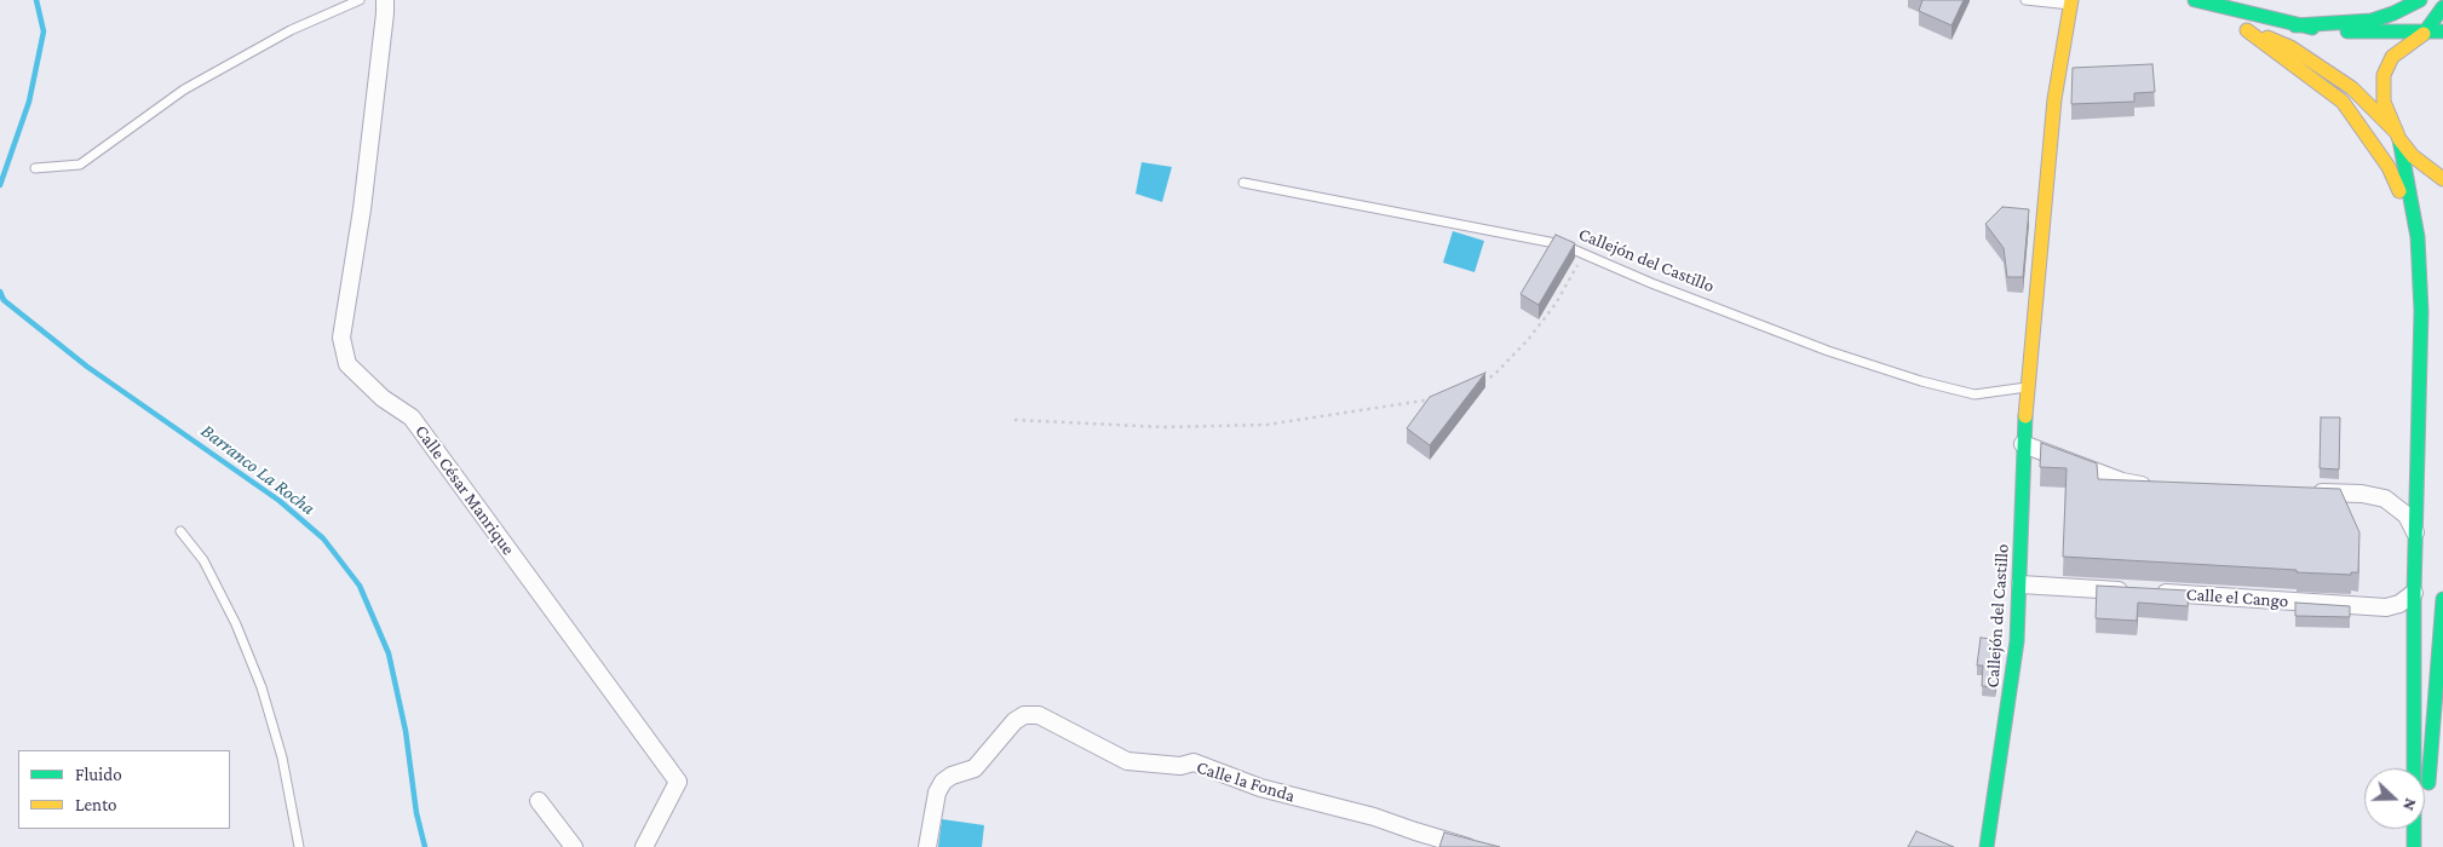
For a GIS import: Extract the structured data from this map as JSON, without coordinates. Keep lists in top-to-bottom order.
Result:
{
  "streets": {
    "main road": ["Callejón del Castillo"],
    "street": ["Calle César Manrique", "Calle el Cango", "Calle la Fonda"]
  },
  "crossings": [
    ["Callejón del Castillo", "Calle el Cango"]
  ],
  "water": ["Barranco La Rocha"],
  "legend": ["Fluido", "Lento"],
  "north": "right"
}
